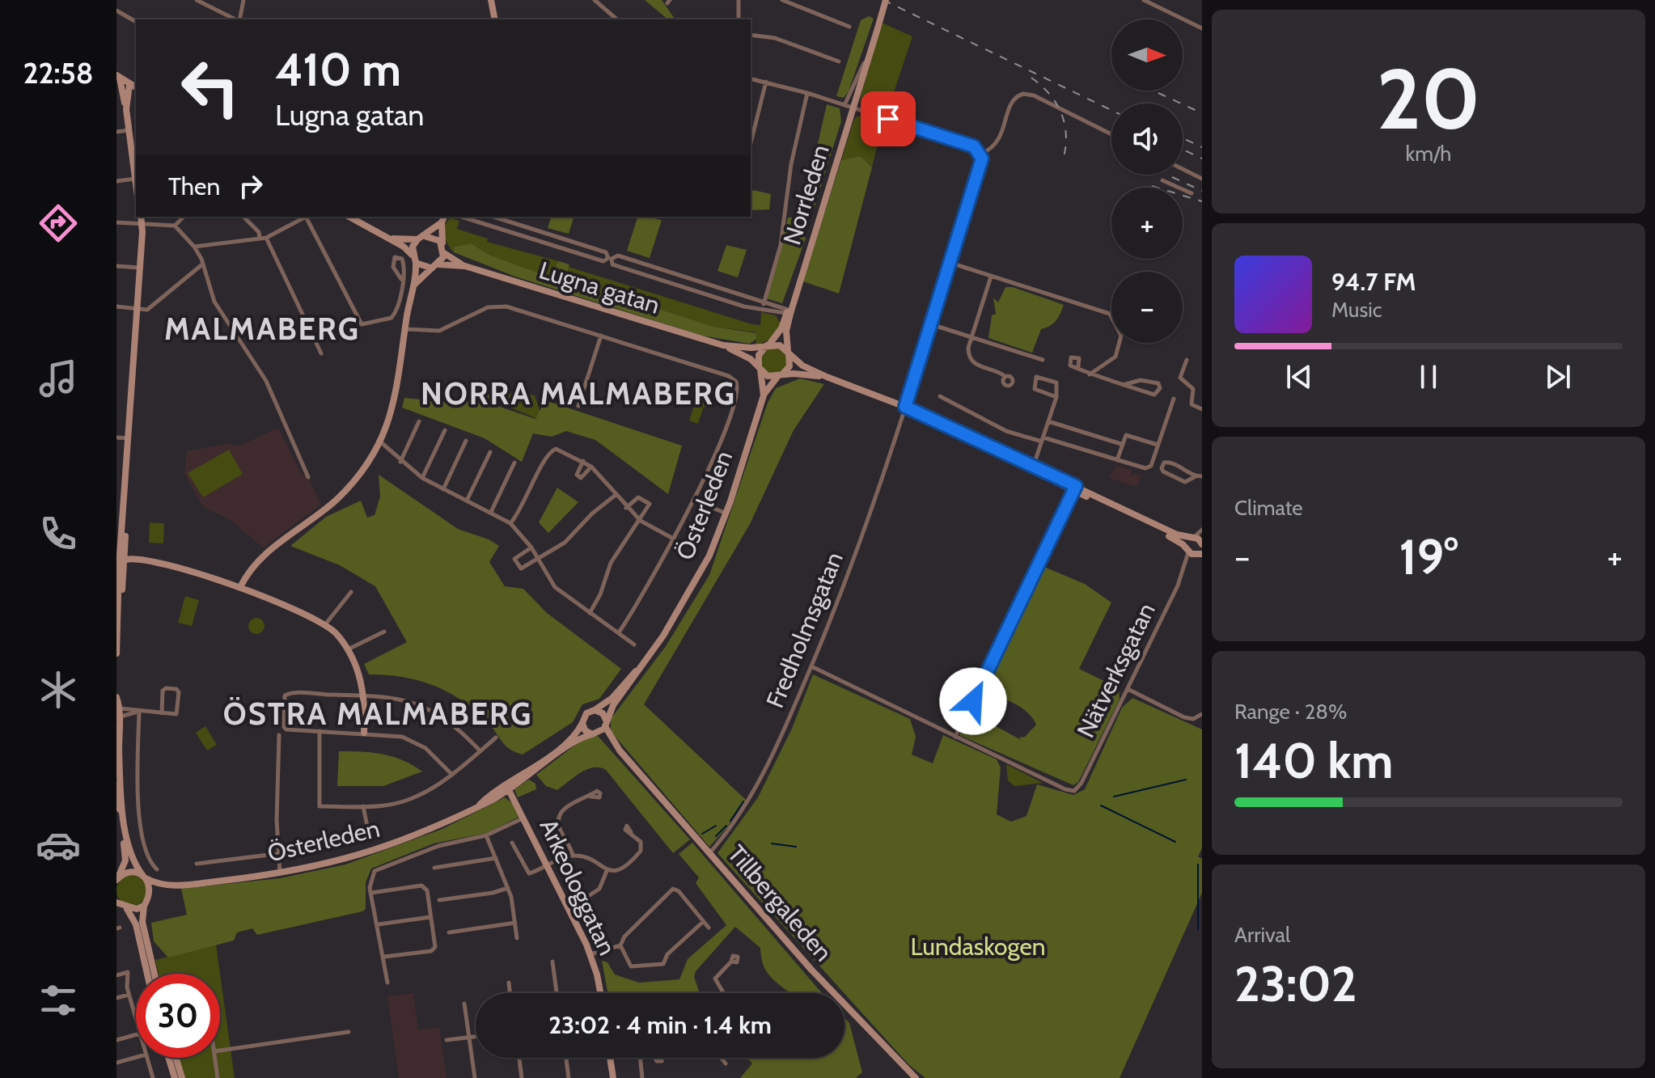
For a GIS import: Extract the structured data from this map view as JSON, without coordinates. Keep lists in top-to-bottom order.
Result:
{
  "streets": {
    "main road": [
      "Norrleden",
      "Lugna gatan",
      "Österleden",
      "Arkeologgatan",
      "Tillbergaleden"
    ],
    "street": ["Fredholmsgatan", "Nätverksgatan"]
  },
  "crossings": [
    ["Norrleden", "Lugna gatan"],
    ["Norrleden", "Österleden"],
    ["Lugna gatan", "Österleden"],
    ["Österleden", "Arkeologgatan"],
    ["Österleden", "Tillbergaleden"],
    ["Fredholmsgatan", "Tillbergaleden"]
  ],
  "districts": ["MALMABERG", "NORRA MALMABERG", "ÖSTRA MALMABERG"],
  "parks": ["Lundaskogen"],
  "north": "right",
  "page": {
    "tabs": "22:58",
    "tile": [
      ["20", "km/h"],
      "Climate",
      ["Range · 28%", "140 km"],
      ["Arrival", "23:02"]
    ],
    "map_buttons": ["+", "−"],
    "turn": ["410 m", "Lugna gatan"],
    "then": "Then",
    "song": ["94.7 FM", "Music"],
    "heat": ["−", "19°", "+"],
    "limit": "30",
    "trip": "23:02 · 4 min · 1.4 km"
  }
}
